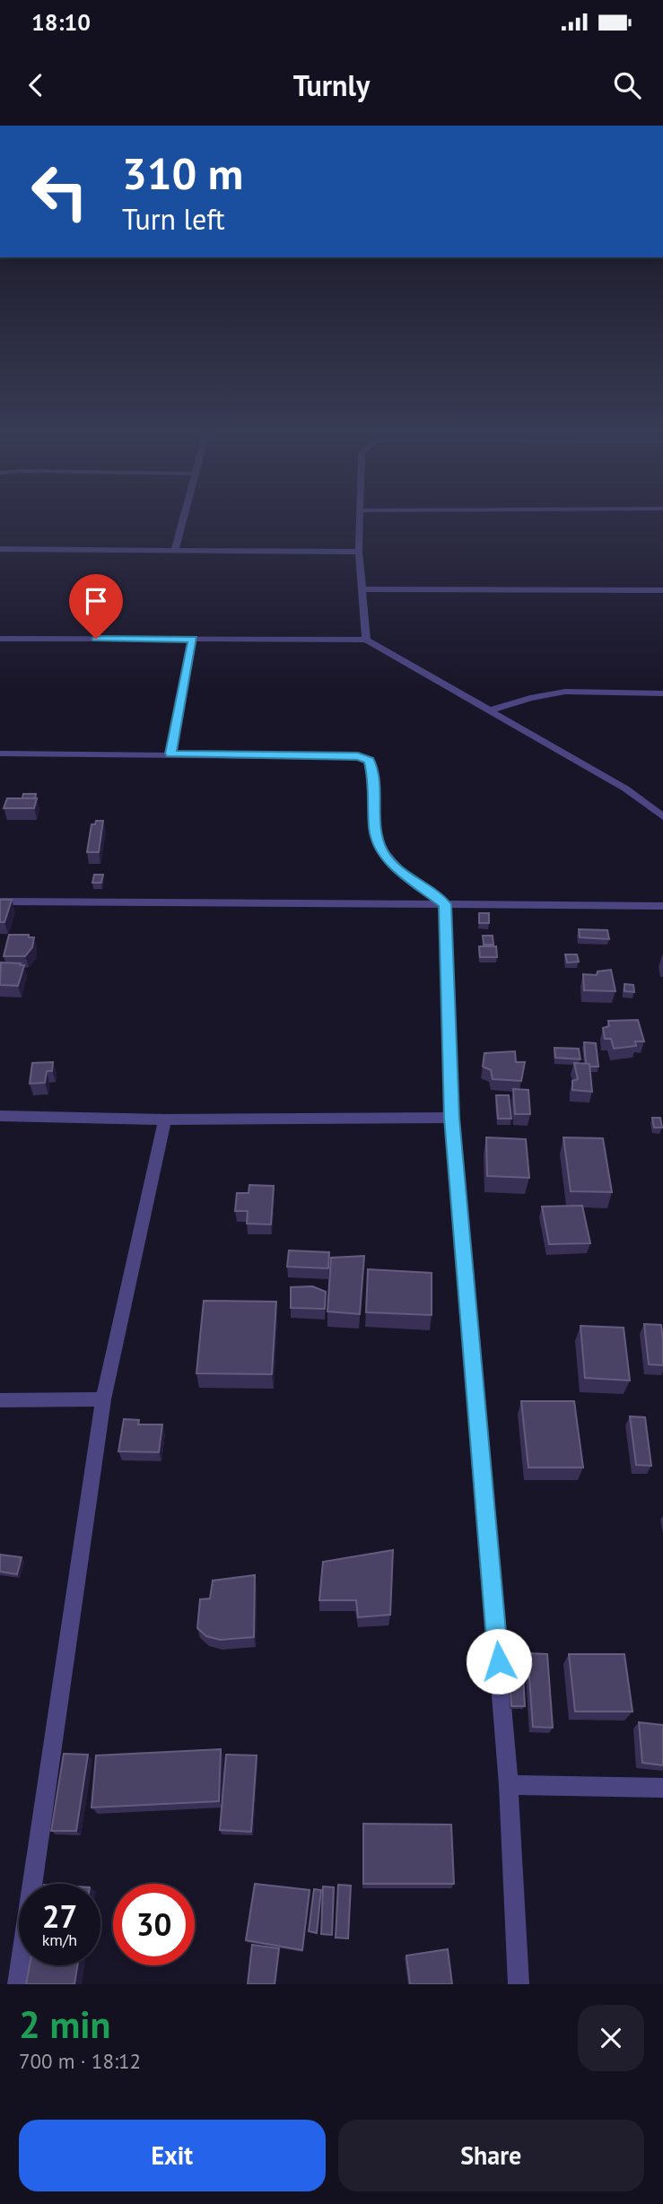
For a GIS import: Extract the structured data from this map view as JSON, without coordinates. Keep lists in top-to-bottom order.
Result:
{
  "page": {
    "status": "18:10",
    "header": "Turnly",
    "turn": ["310 m", "Turn left"],
    "speed": "27 km/h",
    "limit": "30",
    "heading": ["2 min", "700 m · 18:12"],
    "buttons": ["Exit", "Share"]
  }
}
